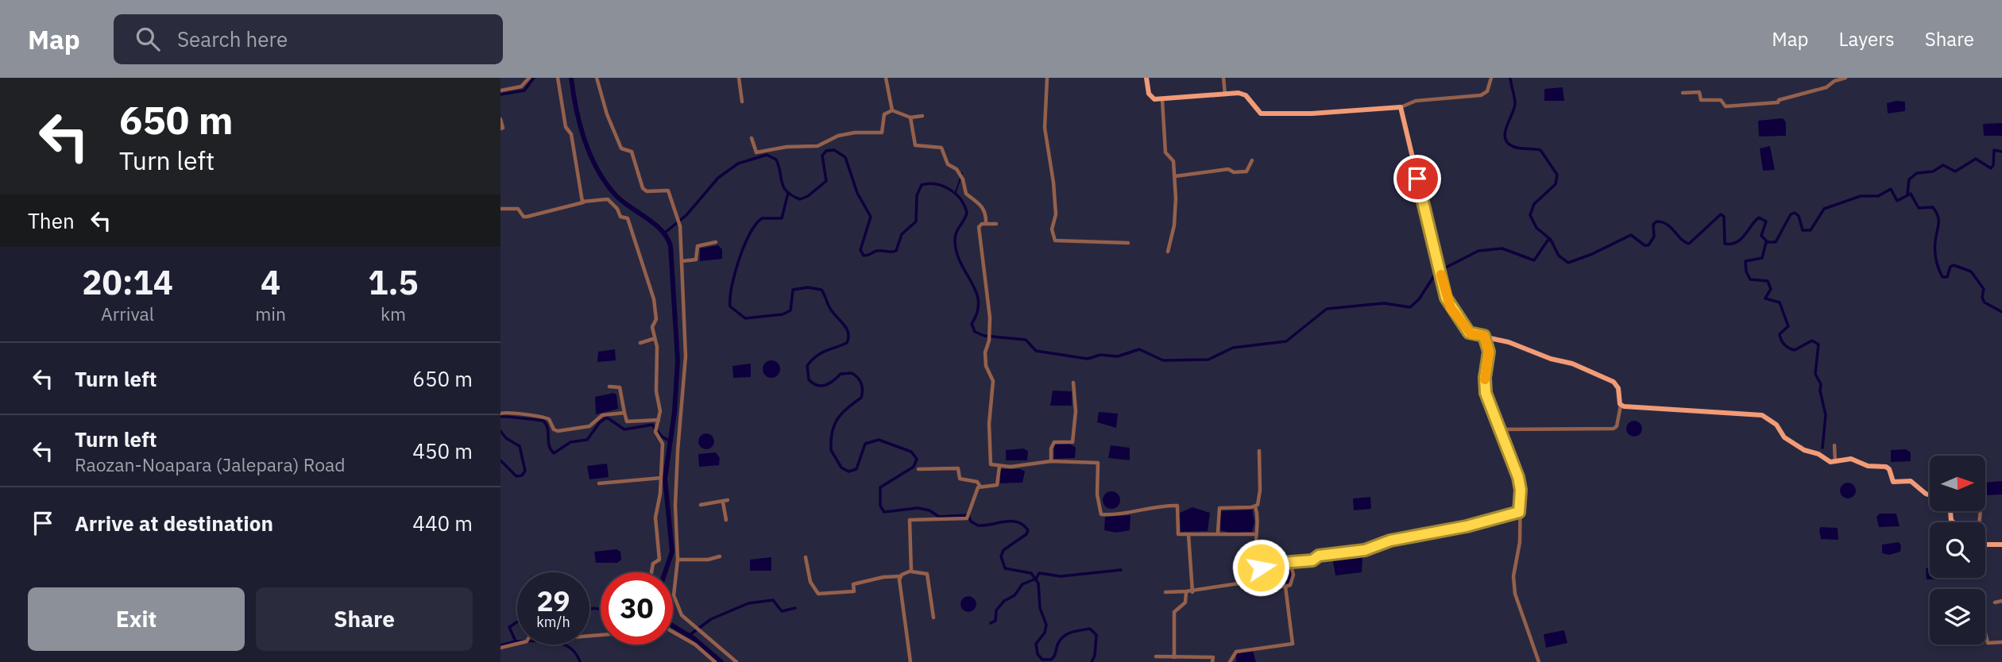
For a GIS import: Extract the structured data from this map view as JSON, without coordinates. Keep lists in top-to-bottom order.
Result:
{
  "north": "right",
  "page": {
    "header": "Map",
    "search": "Search here",
    "nav": ["Map", "Layers", "Share"],
    "turn": ["650 m", "Turn left"],
    "then": "Then",
    "eta": [
      "20:14",
      "Arrival",
      "4",
      "min",
      "1.5",
      "km"
    ],
    "list": [
      {
        "name": "Turn left",
        "value": "650 m"
      },
      {
        "name": "Turn left",
        "note": "Raozan-Noapara (Jalepara) Road",
        "value": "450 m"
      },
      {
        "name": "Arrive at destination",
        "value": "440 m"
      }
    ],
    "speed": "29 km/h",
    "limit": "30",
    "buttons": ["Exit", "Share"]
  }
}
